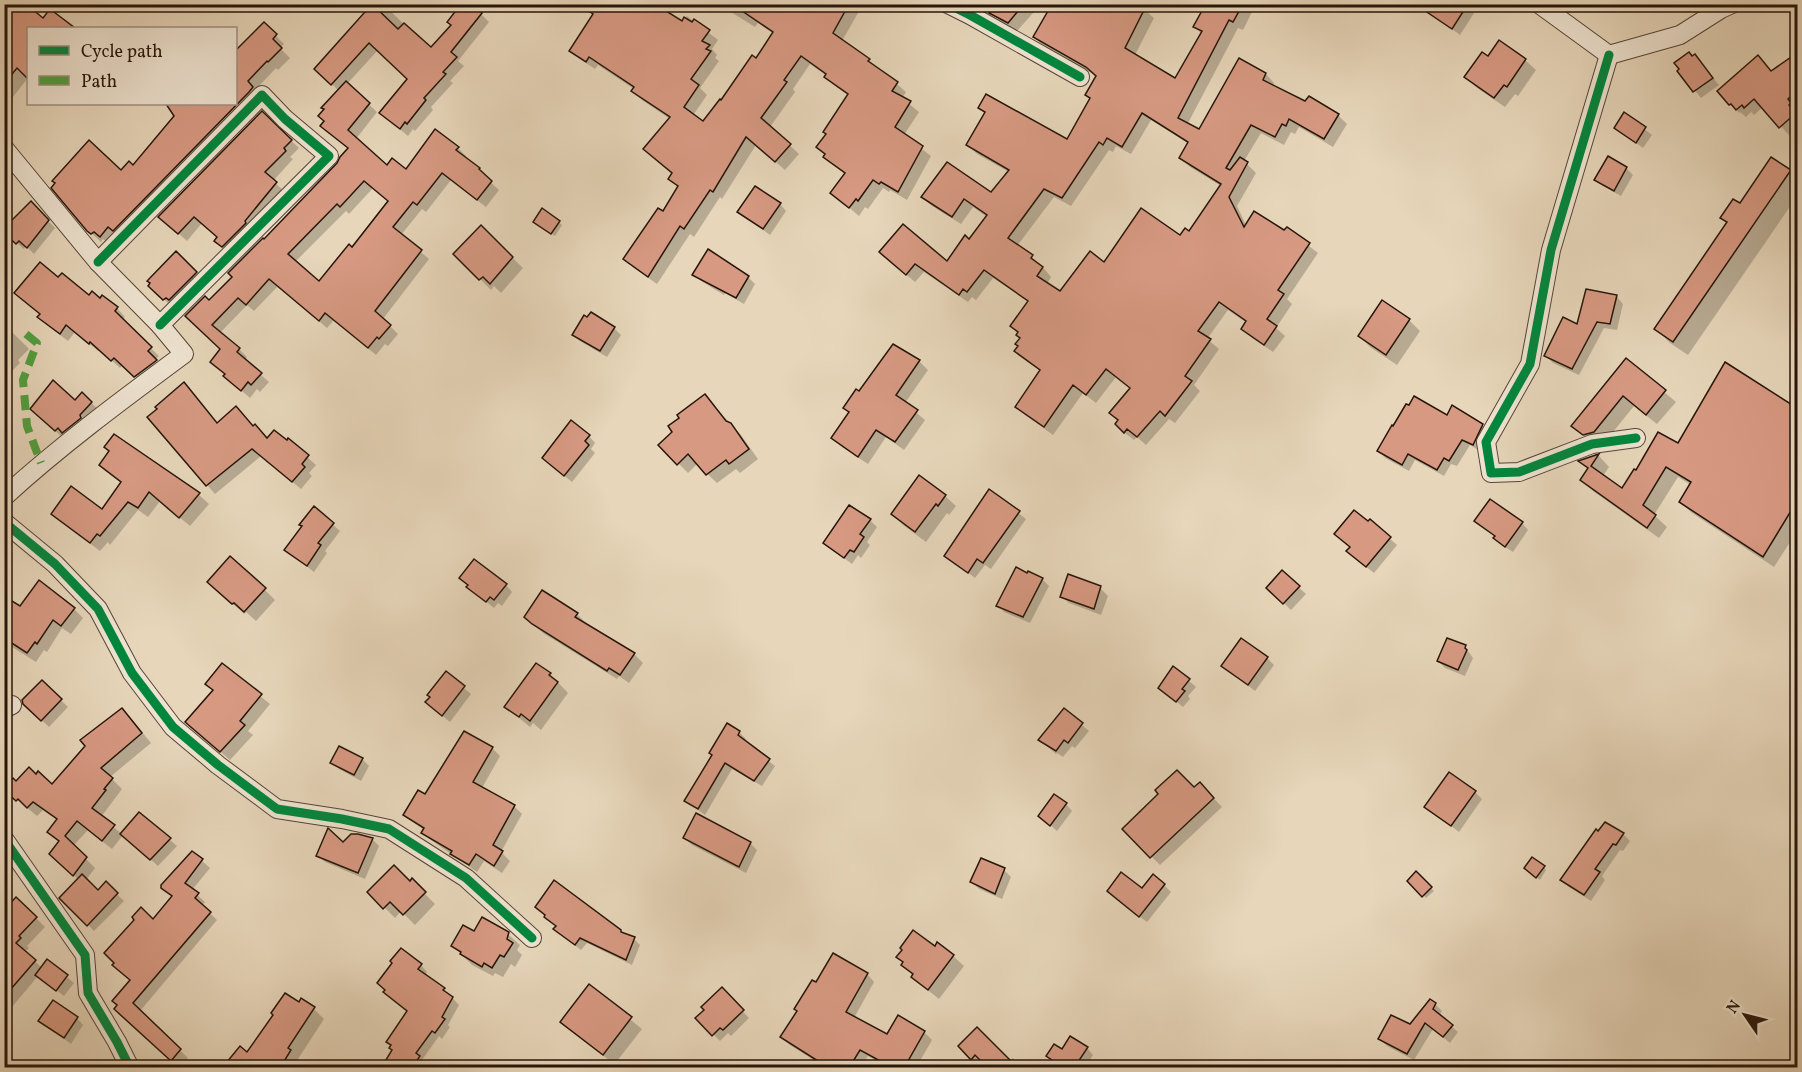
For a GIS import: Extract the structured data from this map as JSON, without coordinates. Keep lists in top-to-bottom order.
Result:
{
  "legend": ["Cycle path", "Path"],
  "north": "top left"
}
